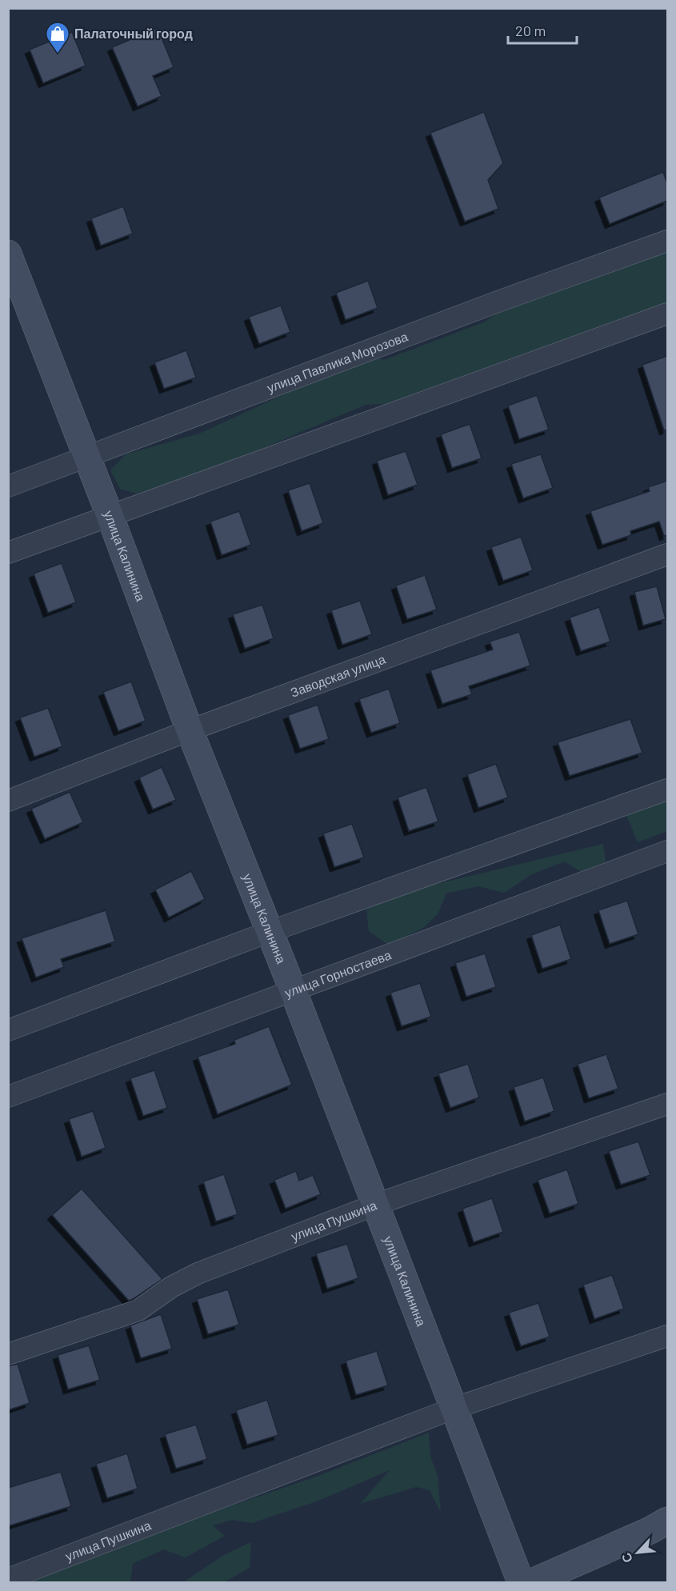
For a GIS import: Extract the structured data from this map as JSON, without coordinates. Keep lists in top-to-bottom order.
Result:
{
  "streets": {
    "main road": ["улица Калинина"],
    "street": [
      "улица Павлика Морозова",
      "Заводская улица",
      "улица Горностаева",
      "улица Пушкина"
    ]
  },
  "crossings": [
    ["улица Павлика Морозова", "улица Калинина"],
    ["улица Калинина", "Заводская улица"],
    ["улица Калинина", "улица Горностаева"],
    ["улица Калинина", "улица Пушкина"]
  ],
  "places": {
    "shop": ["Палаточный город"]
  },
  "scale_bar": "20 m",
  "north": "bottom left"
}
